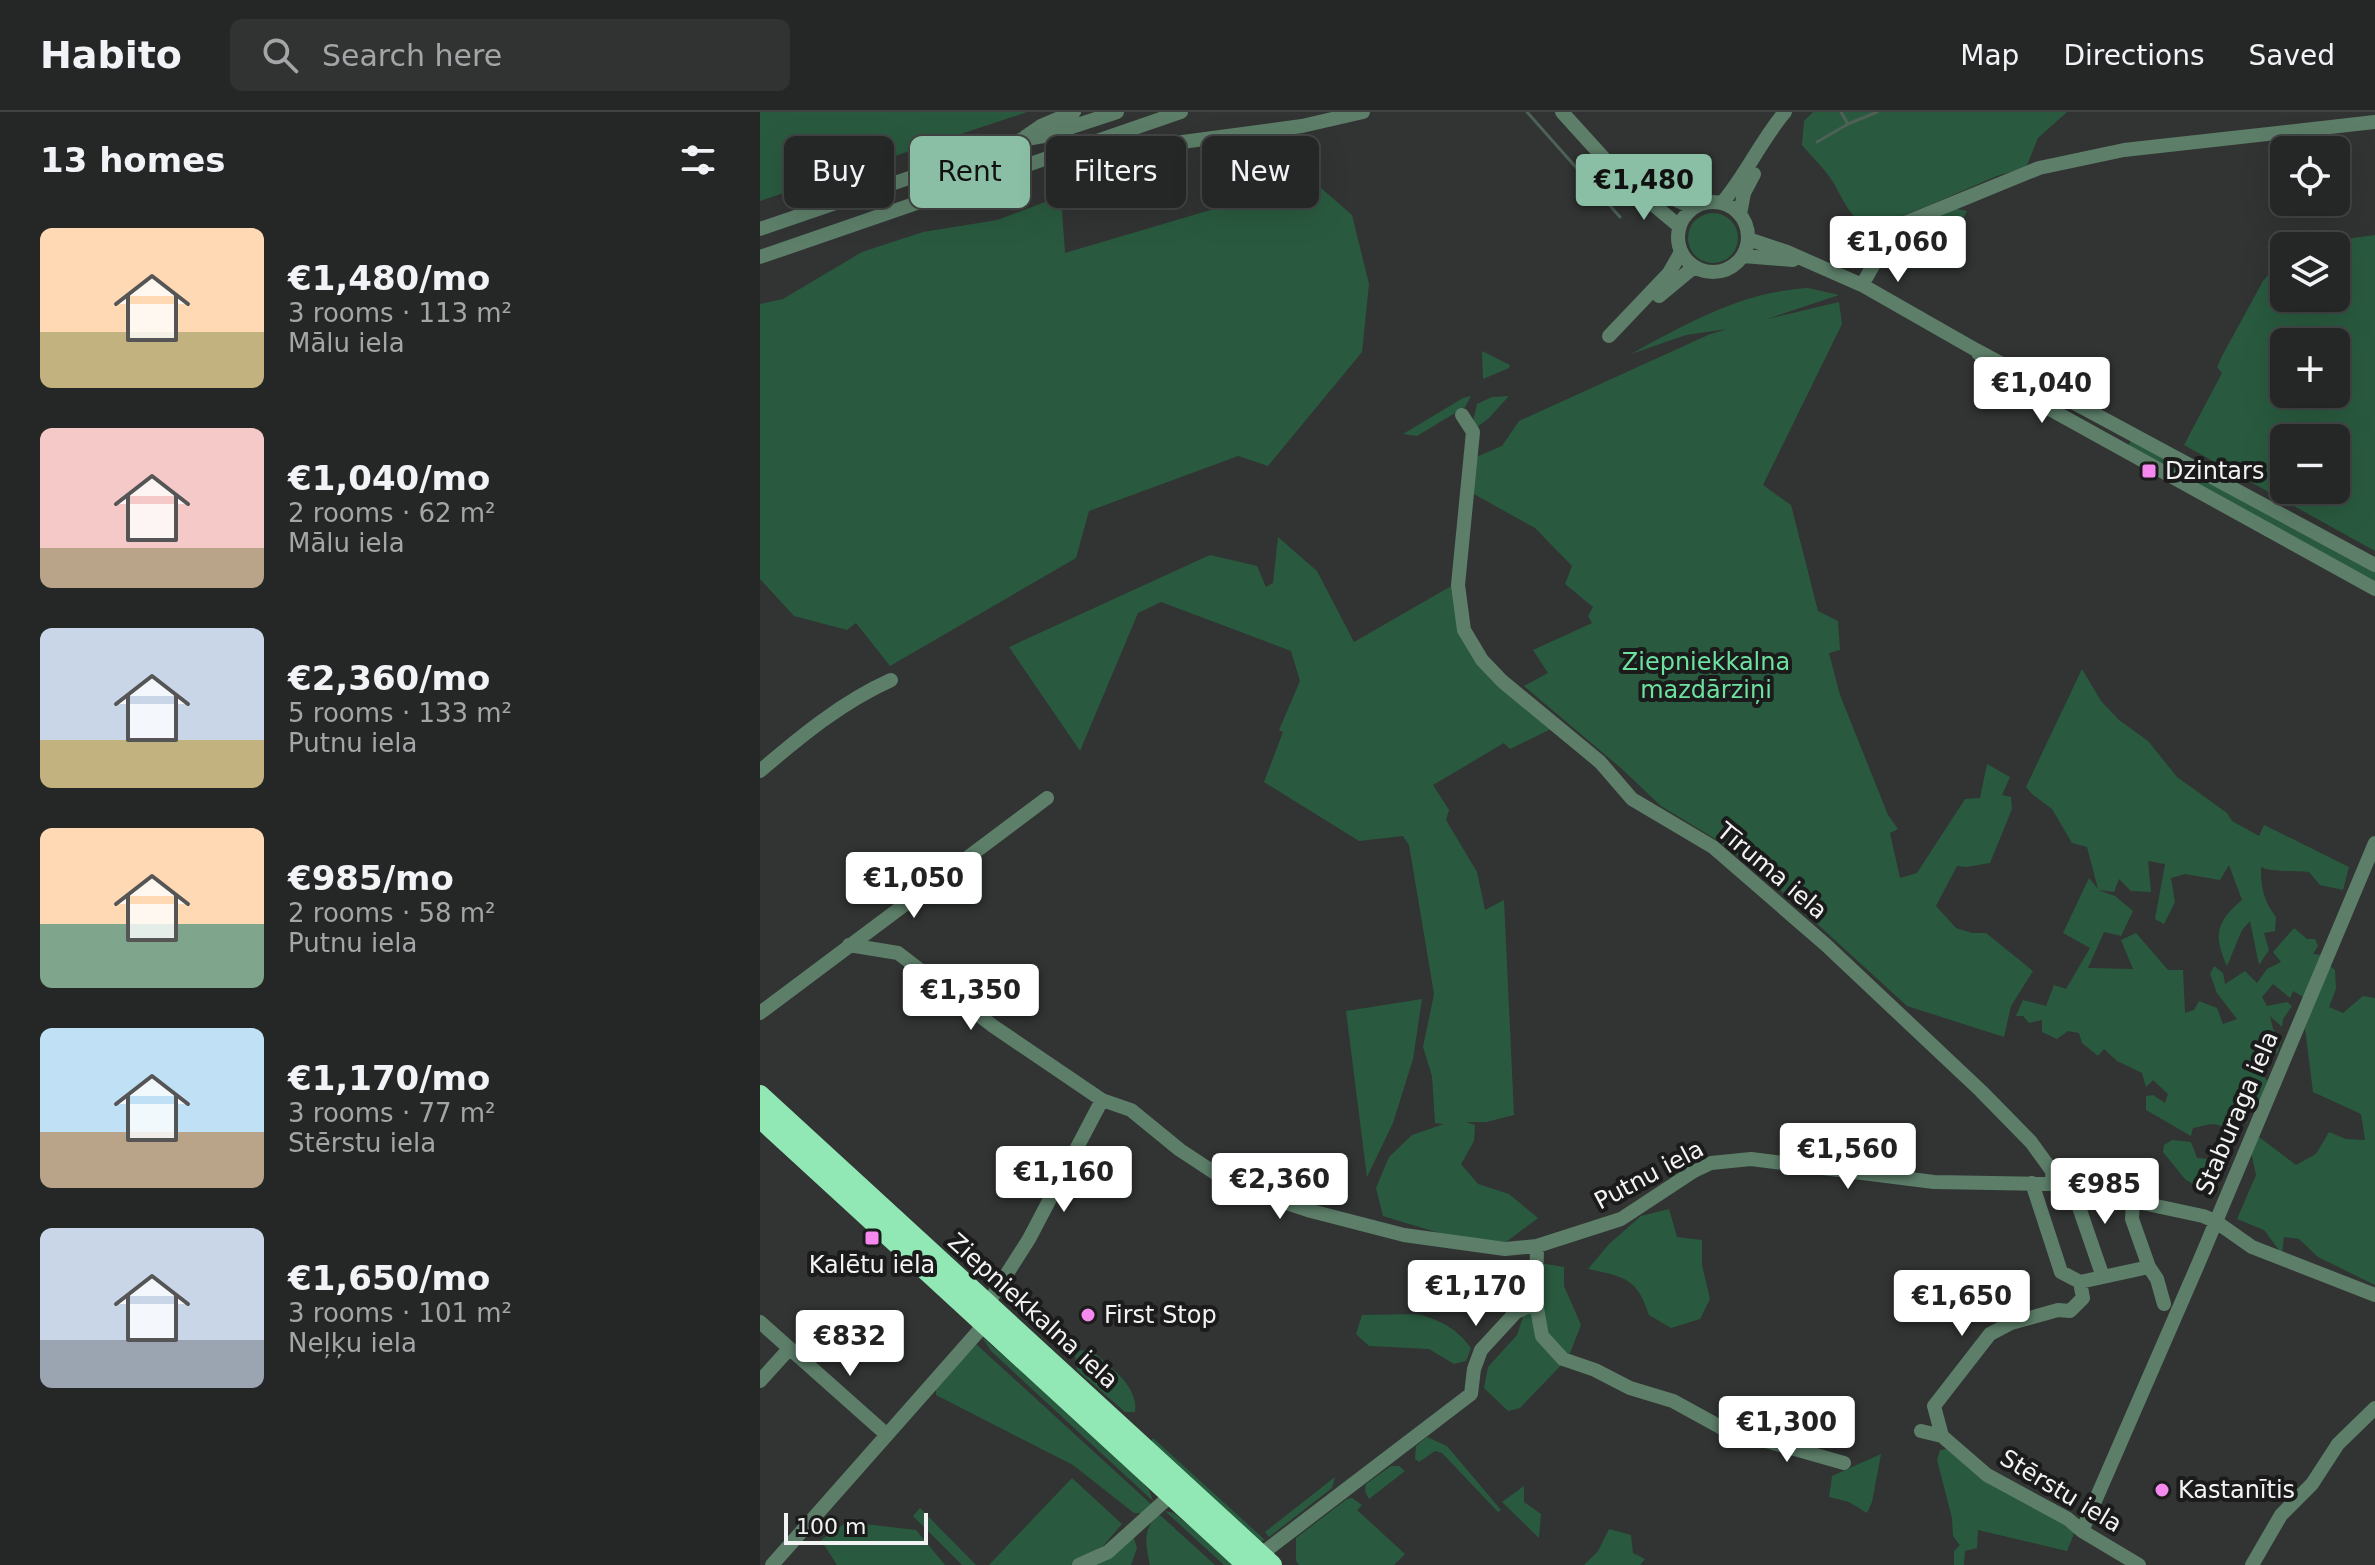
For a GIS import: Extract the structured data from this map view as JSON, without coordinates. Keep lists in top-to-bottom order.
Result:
{
  "streets": {
    "highway": ["Ziepniekkalna iela"],
    "street": [
      "Tīruma iela",
      "Staburaga iela",
      "Putnu iela",
      "Stērstu iela"
    ]
  },
  "crossings": [
    ["Tīruma iela", "Putnu iela"],
    ["Staburaga iela", "Putnu iela"],
    ["Staburaga iela", "Stērstu iela"]
  ],
  "parks": ["Ziepniekkalna mazdārziņi"],
  "places": {
    "transit": ["Dzintars", "Kalētu iela"],
    "other": ["First Stop", "Kastanītis"]
  },
  "scale_bar": "100 m",
  "page": {
    "header": "Habito",
    "search": "Search here",
    "nav": ["Map", "Directions", "Saved"],
    "heading": "13 homes",
    "map_buttons": ["+", "−"],
    "chip": [
      "Buy",
      "Rent",
      "Filters",
      "New"
    ],
    "price": [
      "€1,480",
      "€1,060",
      "€1,040",
      "€1,050",
      "€1,350",
      "€1,560",
      "€1,160",
      "€2,360",
      "€985",
      "€1,170",
      "€1,650",
      "€832",
      "€1,300"
    ],
    "list": [
      {
        "name": "€1,480/mo",
        "note": "3 rooms · 113 m² · Mālu iela"
      },
      {
        "name": "€1,040/mo",
        "note": "2 rooms · 62 m² · Mālu iela"
      },
      {
        "name": "€2,360/mo",
        "note": "5 rooms · 133 m² · Putnu iela"
      },
      {
        "name": "€985/mo",
        "note": "2 rooms · 58 m² · Putnu iela"
      },
      {
        "name": "€1,170/mo",
        "note": "3 rooms · 77 m² · Stērstu iela"
      },
      {
        "name": "€1,650/mo",
        "note": "3 rooms · 101 m² · Neļķu iela"
      }
    ],
    "scale": "100 m"
  }
}
